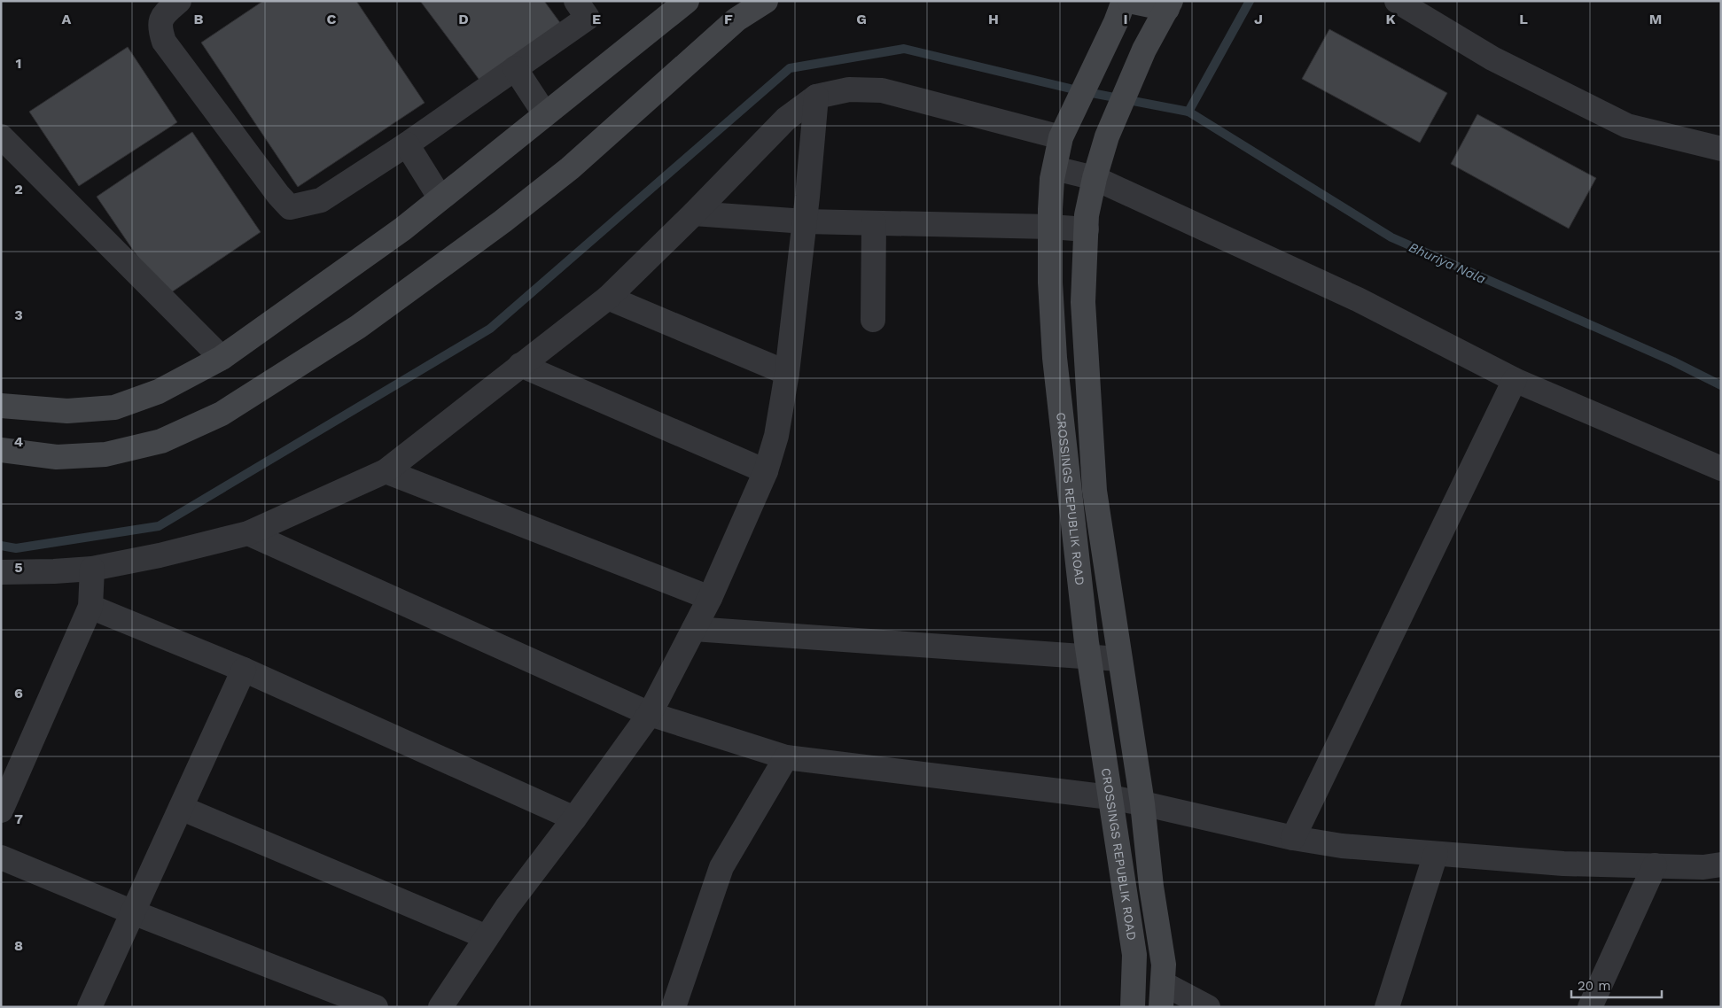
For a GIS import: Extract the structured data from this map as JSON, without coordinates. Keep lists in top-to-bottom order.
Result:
{
  "streets": {
    "street": ["CROSSINGS REPUBLIK ROAD"]
  },
  "water": ["Bhuriya Nala"],
  "scale_bar": "20 m",
  "grid": {
    "columns": [
      "A",
      "B",
      "C",
      "D",
      "E",
      "F",
      "G",
      "H",
      "I",
      "J",
      "K",
      "L",
      "M"
    ],
    "rows": [
      "1",
      "2",
      "3",
      "4",
      "5",
      "6",
      "7",
      "8"
    ]
  }
}
